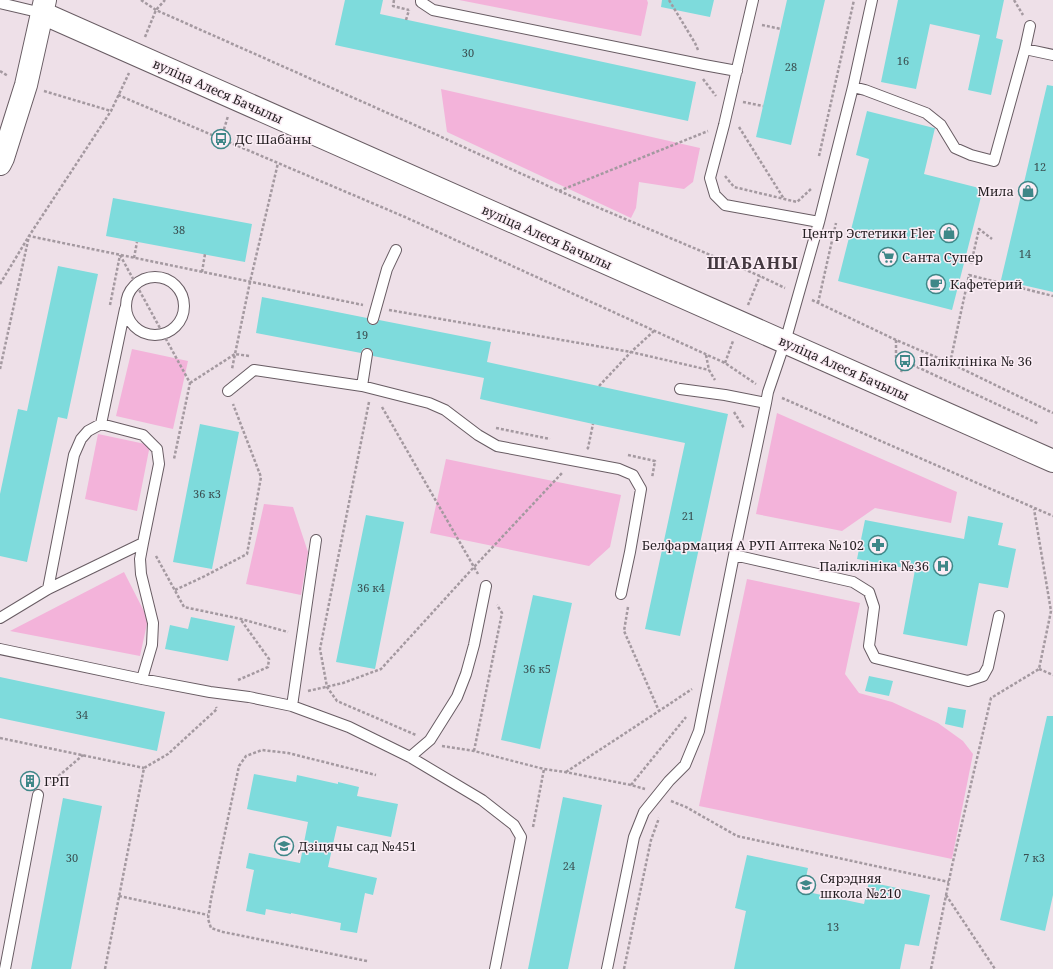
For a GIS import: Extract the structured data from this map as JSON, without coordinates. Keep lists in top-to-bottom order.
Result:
{
  "streets": {
    "street": ["вуліца Алеся Бачылы"]
  },
  "districts": ["ШАБАНЫ"],
  "places": {
    "bus stop": ["ДС Шабаны", "Паліклініка № 36"],
    "shop": ["Мила", "Центр Эстетики Fler"],
    "supermarket": ["Санта Супер"],
    "cafe": ["Кафетерий"],
    "pharmacy": ["Белфармация А РУП Аптека №102"],
    "hospital": ["Паліклініка №36"],
    "building": ["ГРП"],
    "school or university": ["Дзіцячы сад №451", "Сярэдняя школа №210"]
  },
  "house_numbers": [
    "30",
    "16",
    "28",
    "12",
    "38",
    "14",
    "19",
    "36 к3",
    "21",
    "36 к4",
    "36 к5",
    "34",
    "30",
    "7 к3",
    "24",
    "13"
  ]
}
